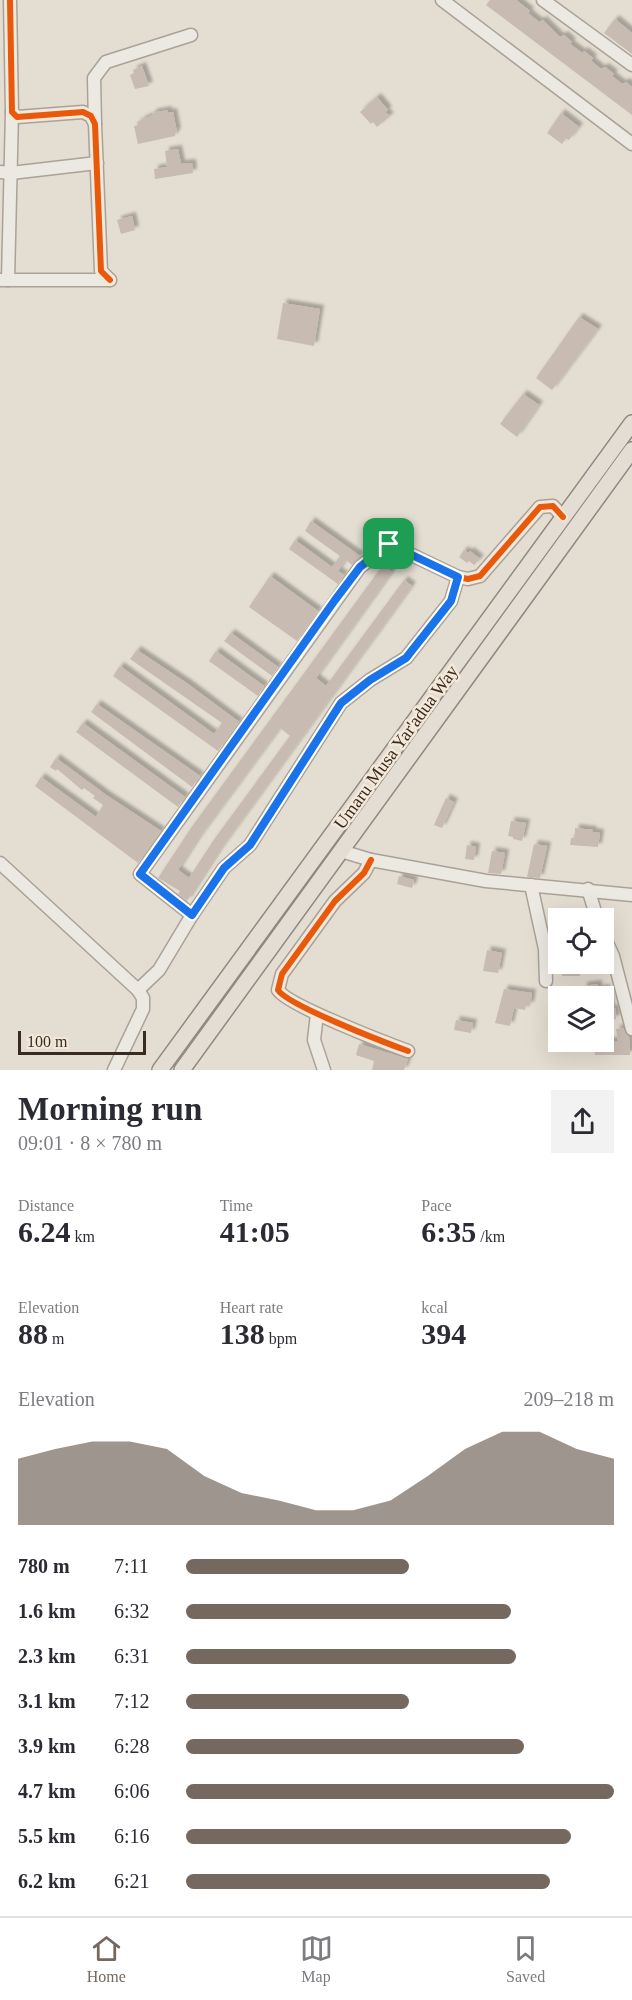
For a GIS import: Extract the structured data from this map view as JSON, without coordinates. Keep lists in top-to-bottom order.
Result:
{
  "streets": {
    "main road": ["Umaru Musa Yar'adua Way"]
  },
  "scale_bar": "100 m",
  "page": {
    "scale": "100 m",
    "heading": ["Morning run", "09:01 · 8 × 780 m"],
    "stats": [
      ["Distance", "6.24 km"],
      ["Time", "41:05"],
      ["Pace", "6:35 /km"],
      ["Elevation", "88 m"],
      ["Heart rate", "138 bpm"],
      ["kcal", "394"]
    ],
    "chart": ["Elevation", "209–218 m"],
    "list": [
      {
        "name": "780 m",
        "note": "7:11"
      },
      {
        "name": "1.6 km",
        "note": "6:32"
      },
      {
        "name": "2.3 km",
        "note": "6:31"
      },
      {
        "name": "3.1 km",
        "note": "7:12"
      },
      {
        "name": "3.9 km",
        "note": "6:28"
      },
      {
        "name": "4.7 km",
        "note": "6:06"
      },
      {
        "name": "5.5 km",
        "note": "6:16"
      },
      {
        "name": "6.2 km",
        "note": "6:21"
      }
    ],
    "tabs": ["Home", "Map", "Saved"]
  }
}
